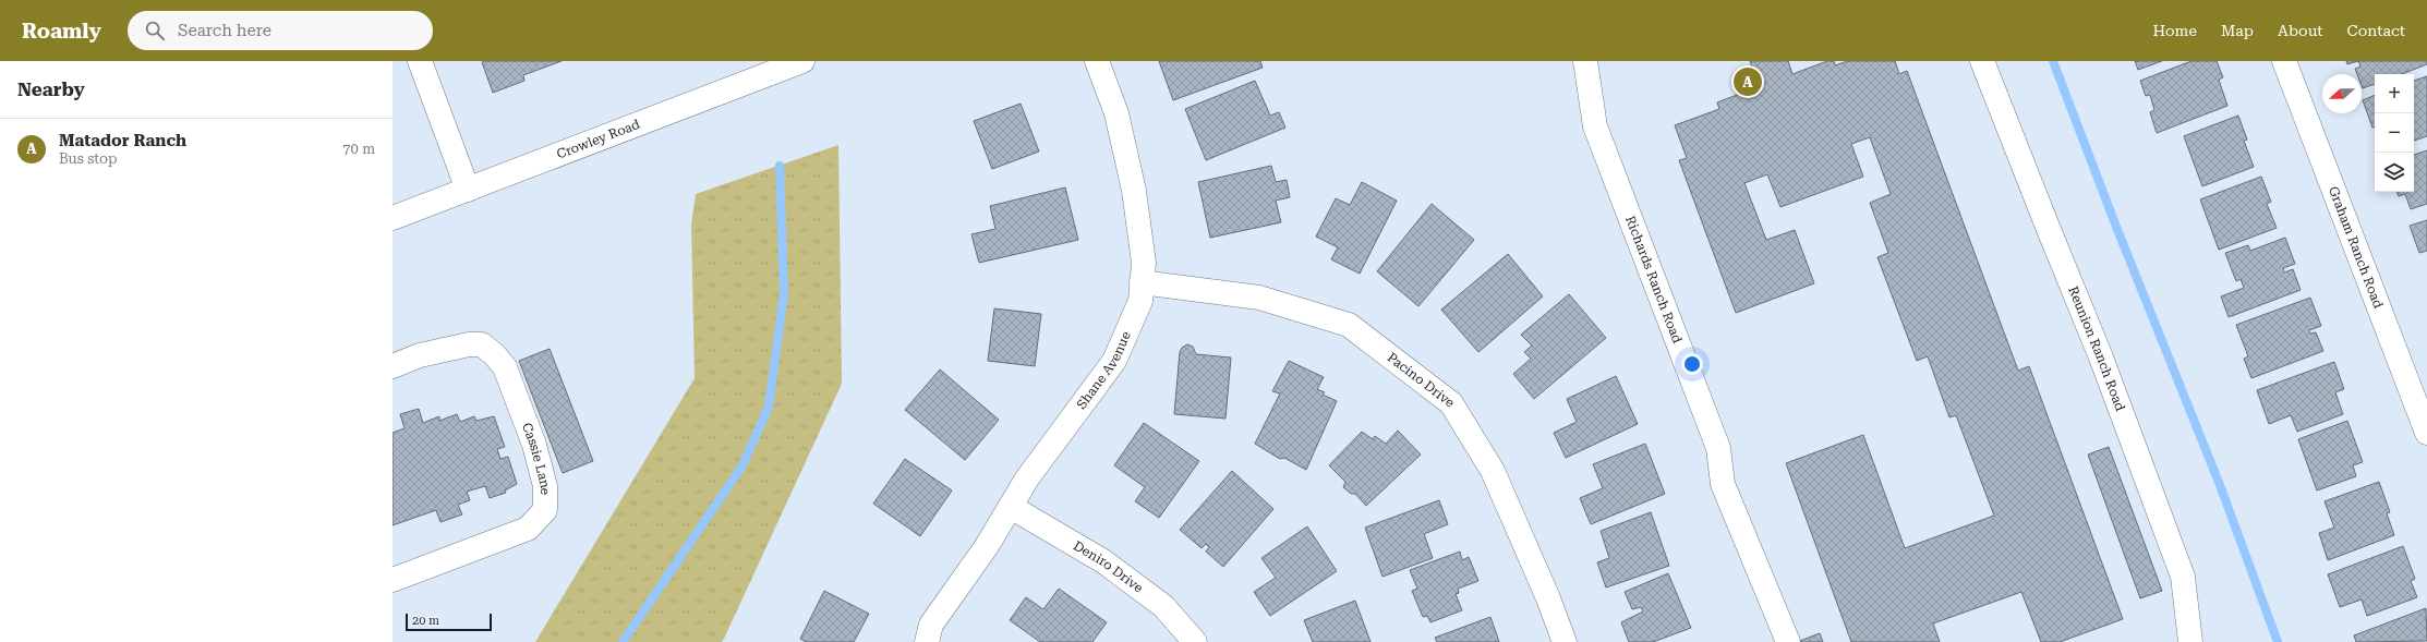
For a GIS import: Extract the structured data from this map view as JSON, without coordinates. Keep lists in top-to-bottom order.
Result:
{
  "streets": {
    "street": [
      "Crowley Road",
      "Graham Ranch Road",
      "Richards Ranch Road",
      "Reunion Ranch Road",
      "Shane Avenue",
      "Pacino Drive",
      "Cassie Lane",
      "Deniro Drive"
    ]
  },
  "crossings": [
    ["Shane Avenue", "Pacino Drive"],
    ["Shane Avenue", "Deniro Drive"]
  ],
  "scale_bar": "20 m",
  "north": "left",
  "page": {
    "header": "Roamly",
    "search": "Search here",
    "nav": [
      "Home",
      "Map",
      "About",
      "Contact"
    ],
    "heading": "Nearby",
    "pins": "A",
    "map_buttons": ["+", "−"],
    "list": [
      {
        "mark": "A",
        "name": "Matador Ranch",
        "note": "Bus stop",
        "value": "70 m"
      }
    ],
    "scale": "20 m"
  }
}
